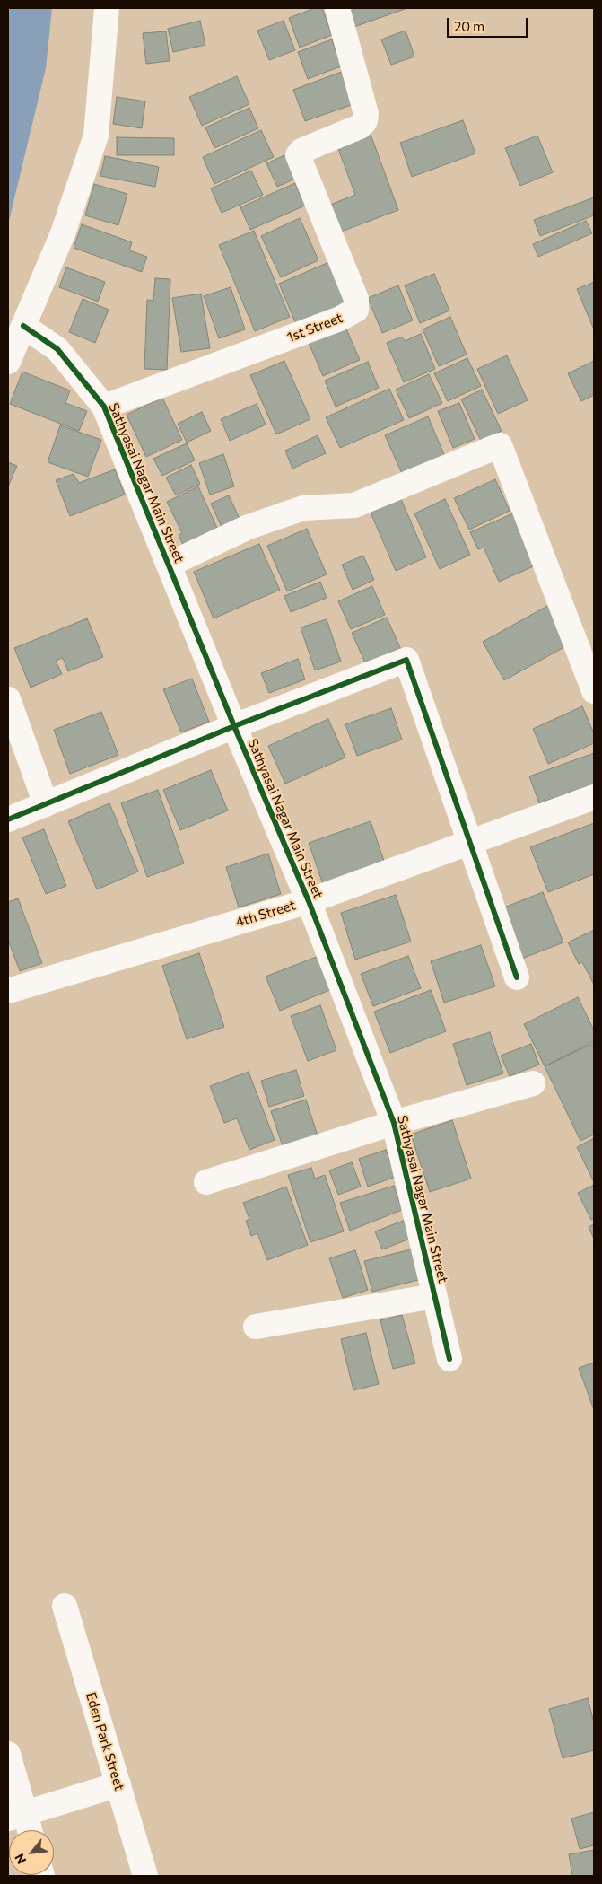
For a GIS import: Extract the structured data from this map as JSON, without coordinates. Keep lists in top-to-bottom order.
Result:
{
  "streets": {
    "street": [
      "1st Street",
      "Sathyasai Nagar Main Street",
      "4th Street",
      "Eden Park Street"
    ]
  },
  "crossings": [
    ["1st Street", "Sathyasai Nagar Main Street"],
    ["Sathyasai Nagar Main Street", "4th Street"]
  ],
  "scale_bar": "20 m",
  "north": "bottom left"
}
